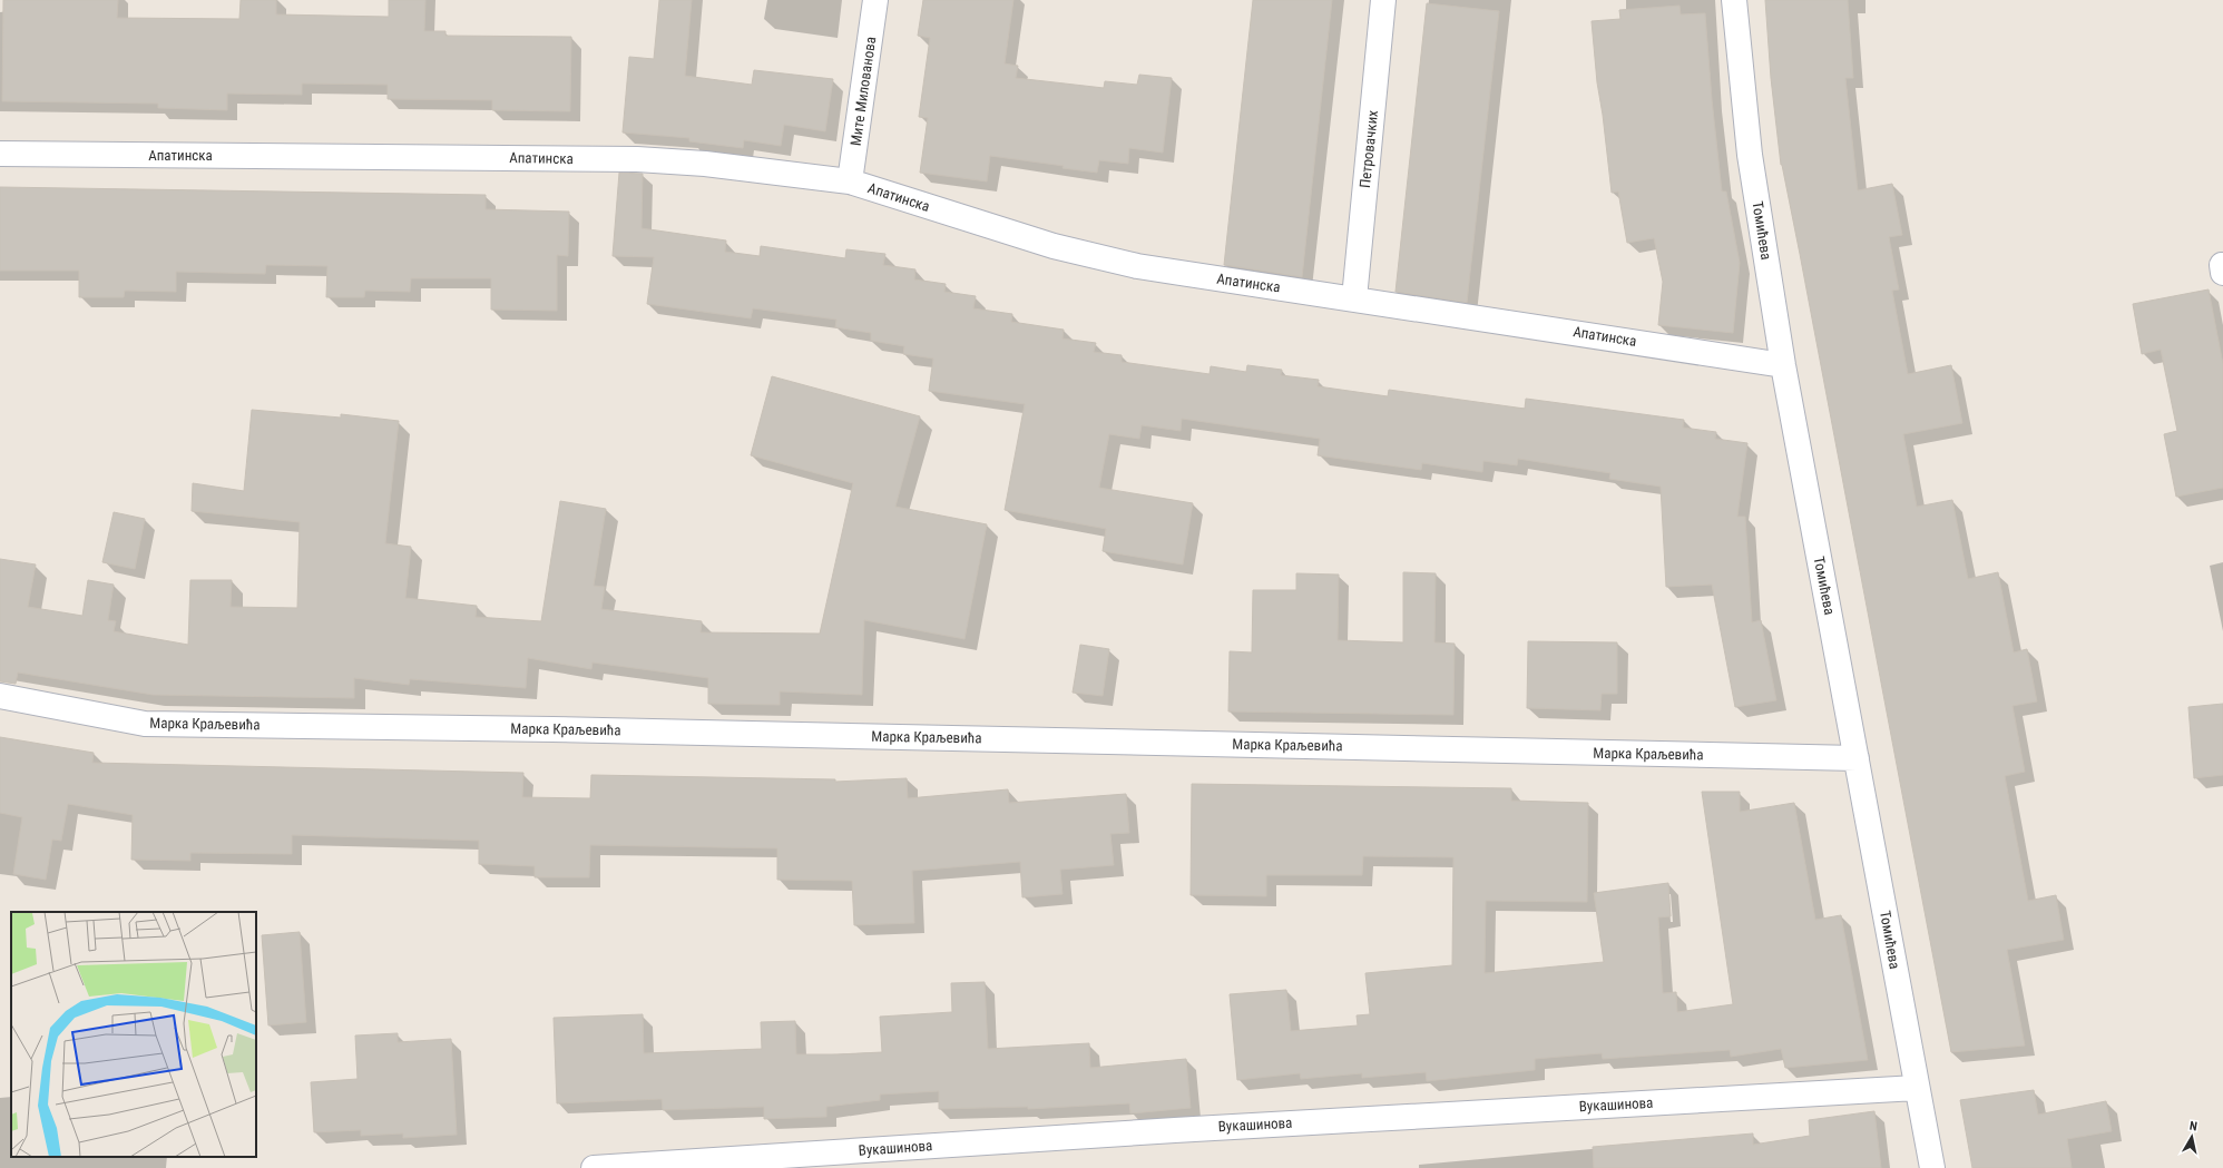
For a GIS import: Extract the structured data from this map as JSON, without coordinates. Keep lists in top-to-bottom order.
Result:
{
  "streets": {
    "street": [
      "Мите Милованова",
      "Петровачких",
      "Апатинска",
      "Томићева",
      "Марка Краљевића",
      "Вукашинова"
    ]
  },
  "crossings": [
    ["Мите Милованова", "Апатинска"],
    ["Петровачких", "Апатинска"],
    ["Апатинска", "Томићева"],
    ["Томићева", "Марка Краљевића"],
    ["Томићева", "Вукашинова"]
  ],
  "north": "top"
}
